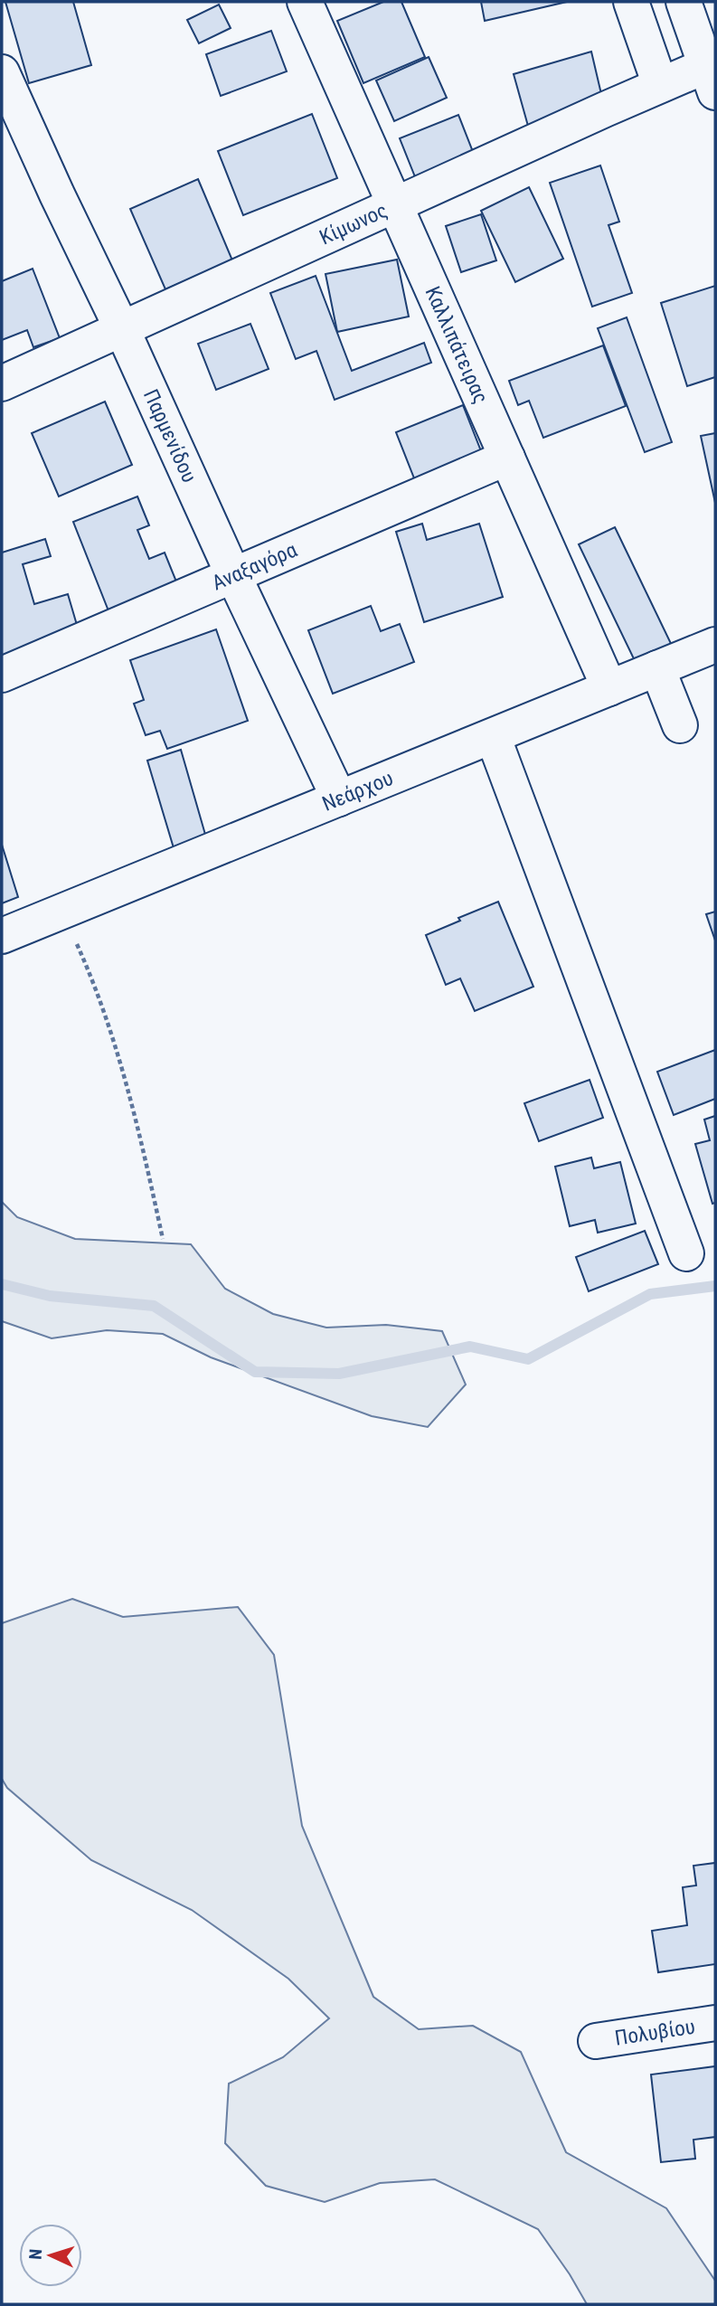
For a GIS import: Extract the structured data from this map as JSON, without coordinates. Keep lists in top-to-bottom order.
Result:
{
  "streets": {
    "street": [
      "Κίμωνος",
      "Καλλιπάτειρας",
      "Παρμενίδου",
      "Αναξαγόρα",
      "Νεάρχου",
      "Πολυβίου"
    ]
  },
  "crossings": [
    ["Κίμωνος", "Καλλιπάτειρας"],
    ["Κίμωνος", "Παρμενίδου"],
    ["Καλλιπάτειρας", "Αναξαγόρα"],
    ["Καλλιπάτειρας", "Νεάρχου"],
    ["Παρμενίδου", "Αναξαγόρα"],
    ["Παρμενίδου", "Νεάρχου"]
  ],
  "north": "left"
}
